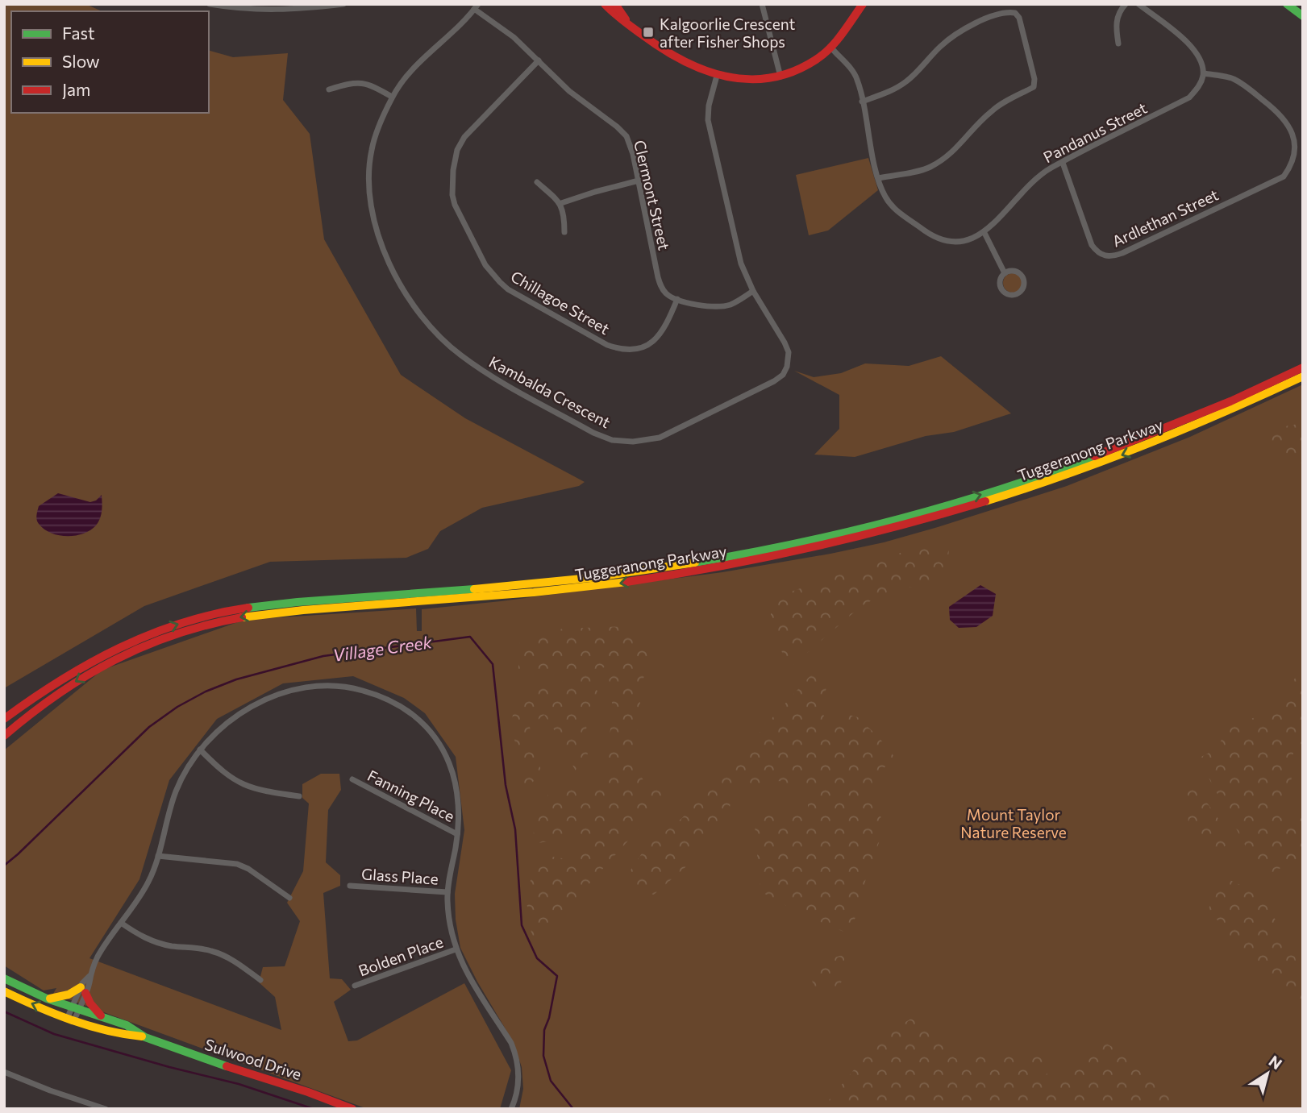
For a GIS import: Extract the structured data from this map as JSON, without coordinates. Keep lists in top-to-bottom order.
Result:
{
  "streets": {
    "main road": ["Tuggeranong Parkway", "Sulwood Drive"],
    "street": [
      "Pandanus Street",
      "Clermont Street",
      "Ardlethan Street",
      "Chillagoe Street",
      "Kambalda Crescent",
      "Fanning Place",
      "Glass Place",
      "Bolden Place"
    ]
  },
  "crossings": [
    ["Pandanus Street", "Ardlethan Street"],
    ["Clermont Street", "Chillagoe Street"],
    ["Clermont Street", "Kambalda Crescent"]
  ],
  "water": ["Village Creek"],
  "parks": ["Mount Taylor Nature Reserve"],
  "places": {
    "transit": ["Kalgoorlie Crescent after Fisher Shops"]
  },
  "legend": ["Fast", "Slow", "Jam"],
  "north": "top right"
}
